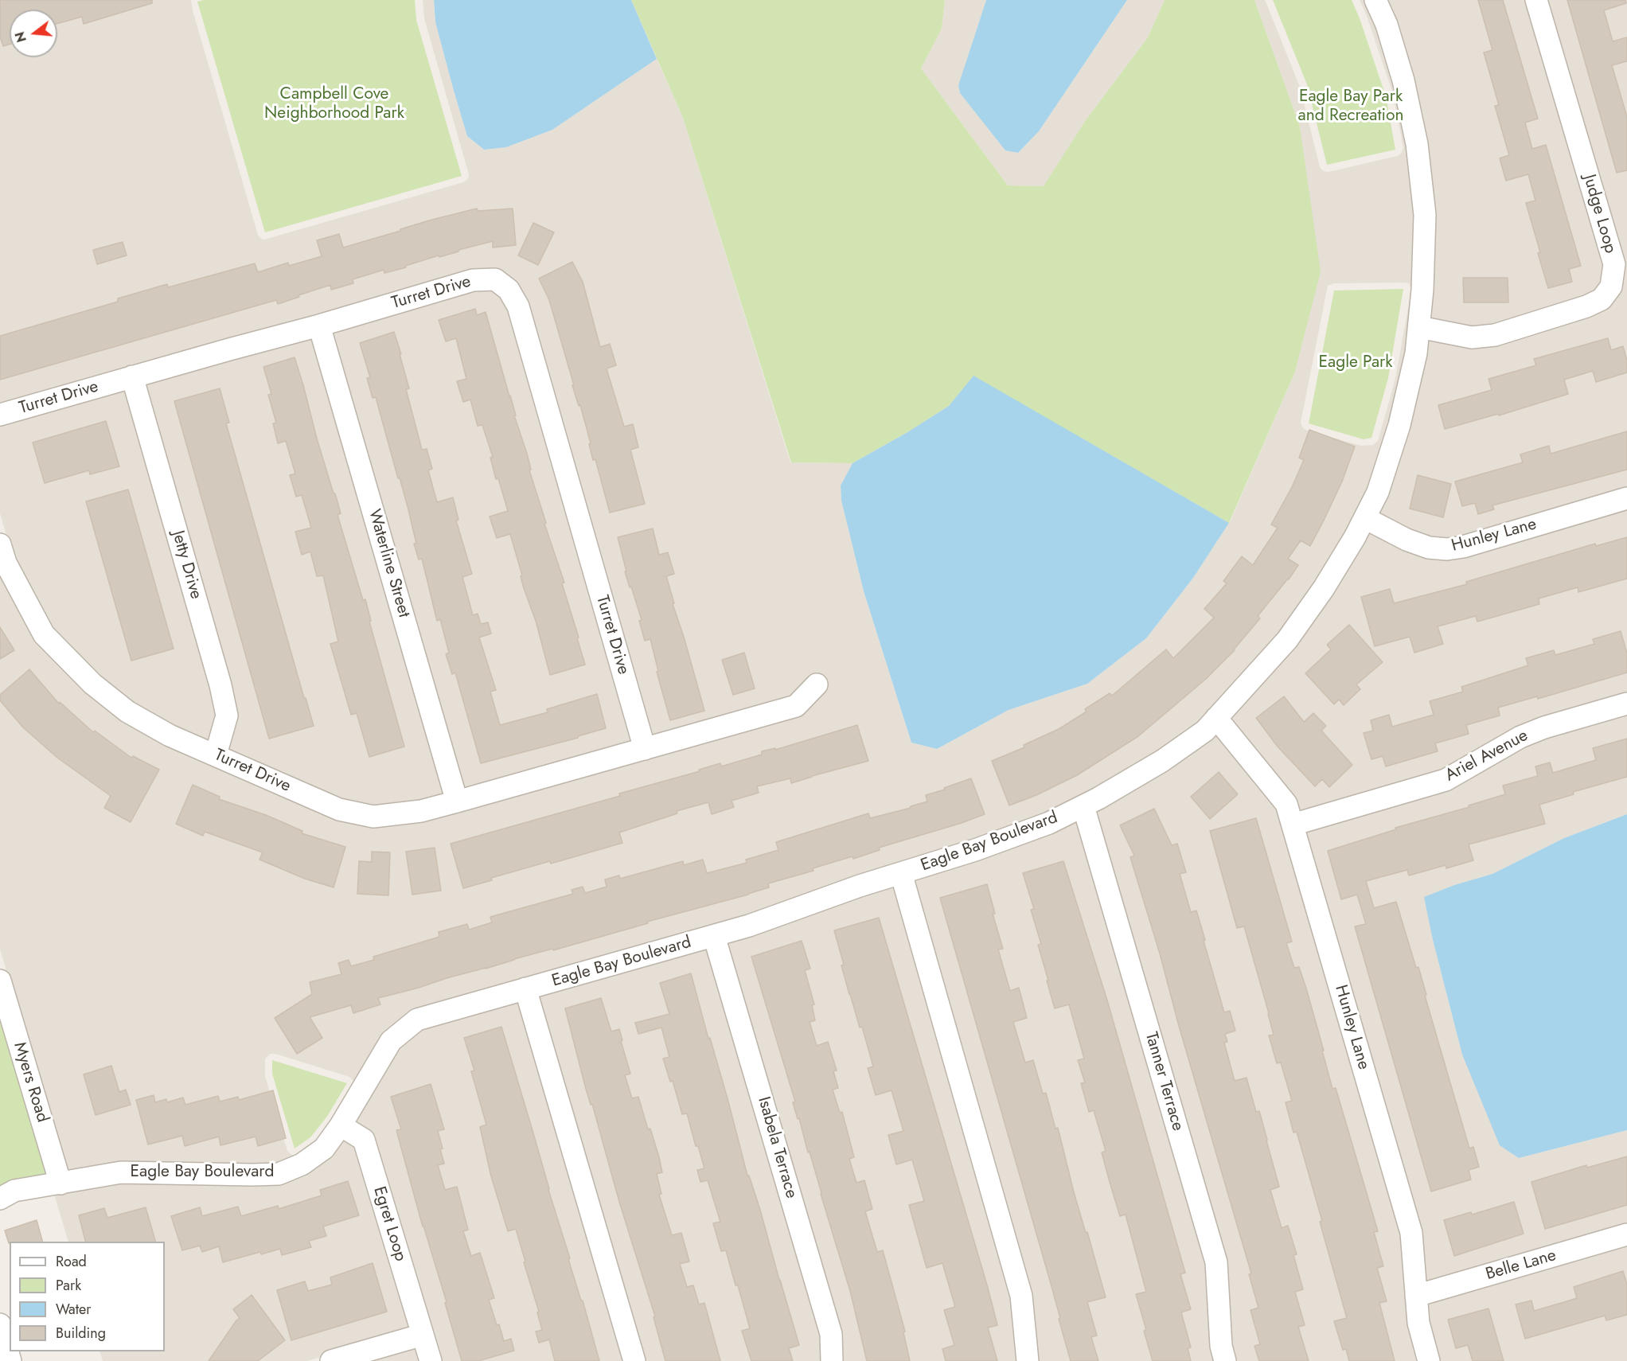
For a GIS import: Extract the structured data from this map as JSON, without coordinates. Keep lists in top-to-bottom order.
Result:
{
  "streets": {
    "street": [
      "Judge Loop",
      "Turret Drive",
      "Hunley Lane",
      "Waterline Street",
      "Jetty Drive",
      "Ariel Avenue",
      "Eagle Bay Boulevard",
      "Tanner Terrace",
      "Myers Road",
      "Isabela Terrace",
      "Egret Loop",
      "Belle Lane"
    ]
  },
  "crossings": [
    ["Judge Loop", "Eagle Bay Boulevard"],
    ["Turret Drive", "Waterline Street"],
    ["Turret Drive", "Jetty Drive"],
    ["Hunley Lane", "Ariel Avenue"],
    ["Hunley Lane", "Eagle Bay Boulevard"],
    ["Hunley Lane", "Belle Lane"],
    ["Eagle Bay Boulevard", "Tanner Terrace"],
    ["Eagle Bay Boulevard", "Myers Road"],
    ["Eagle Bay Boulevard", "Isabela Terrace"],
    ["Eagle Bay Boulevard", "Egret Loop"]
  ],
  "parks": ["Campbell Cove Neighborhood Park", "Eagle Bay Park and Recreation", "Eagle Park"],
  "legend": [
    "Road",
    "Park",
    "Water",
    "Building"
  ],
  "north": "left"
}
